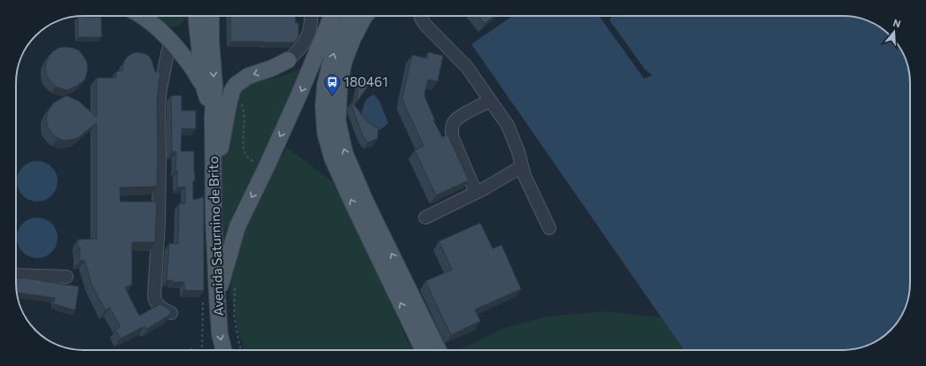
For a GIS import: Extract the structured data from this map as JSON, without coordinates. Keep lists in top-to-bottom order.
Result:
{
  "streets": {
    "main road": ["Avenida Saturnino de Brito"]
  },
  "places": {
    "bus stop": ["180461"]
  },
  "north": "top"
}
